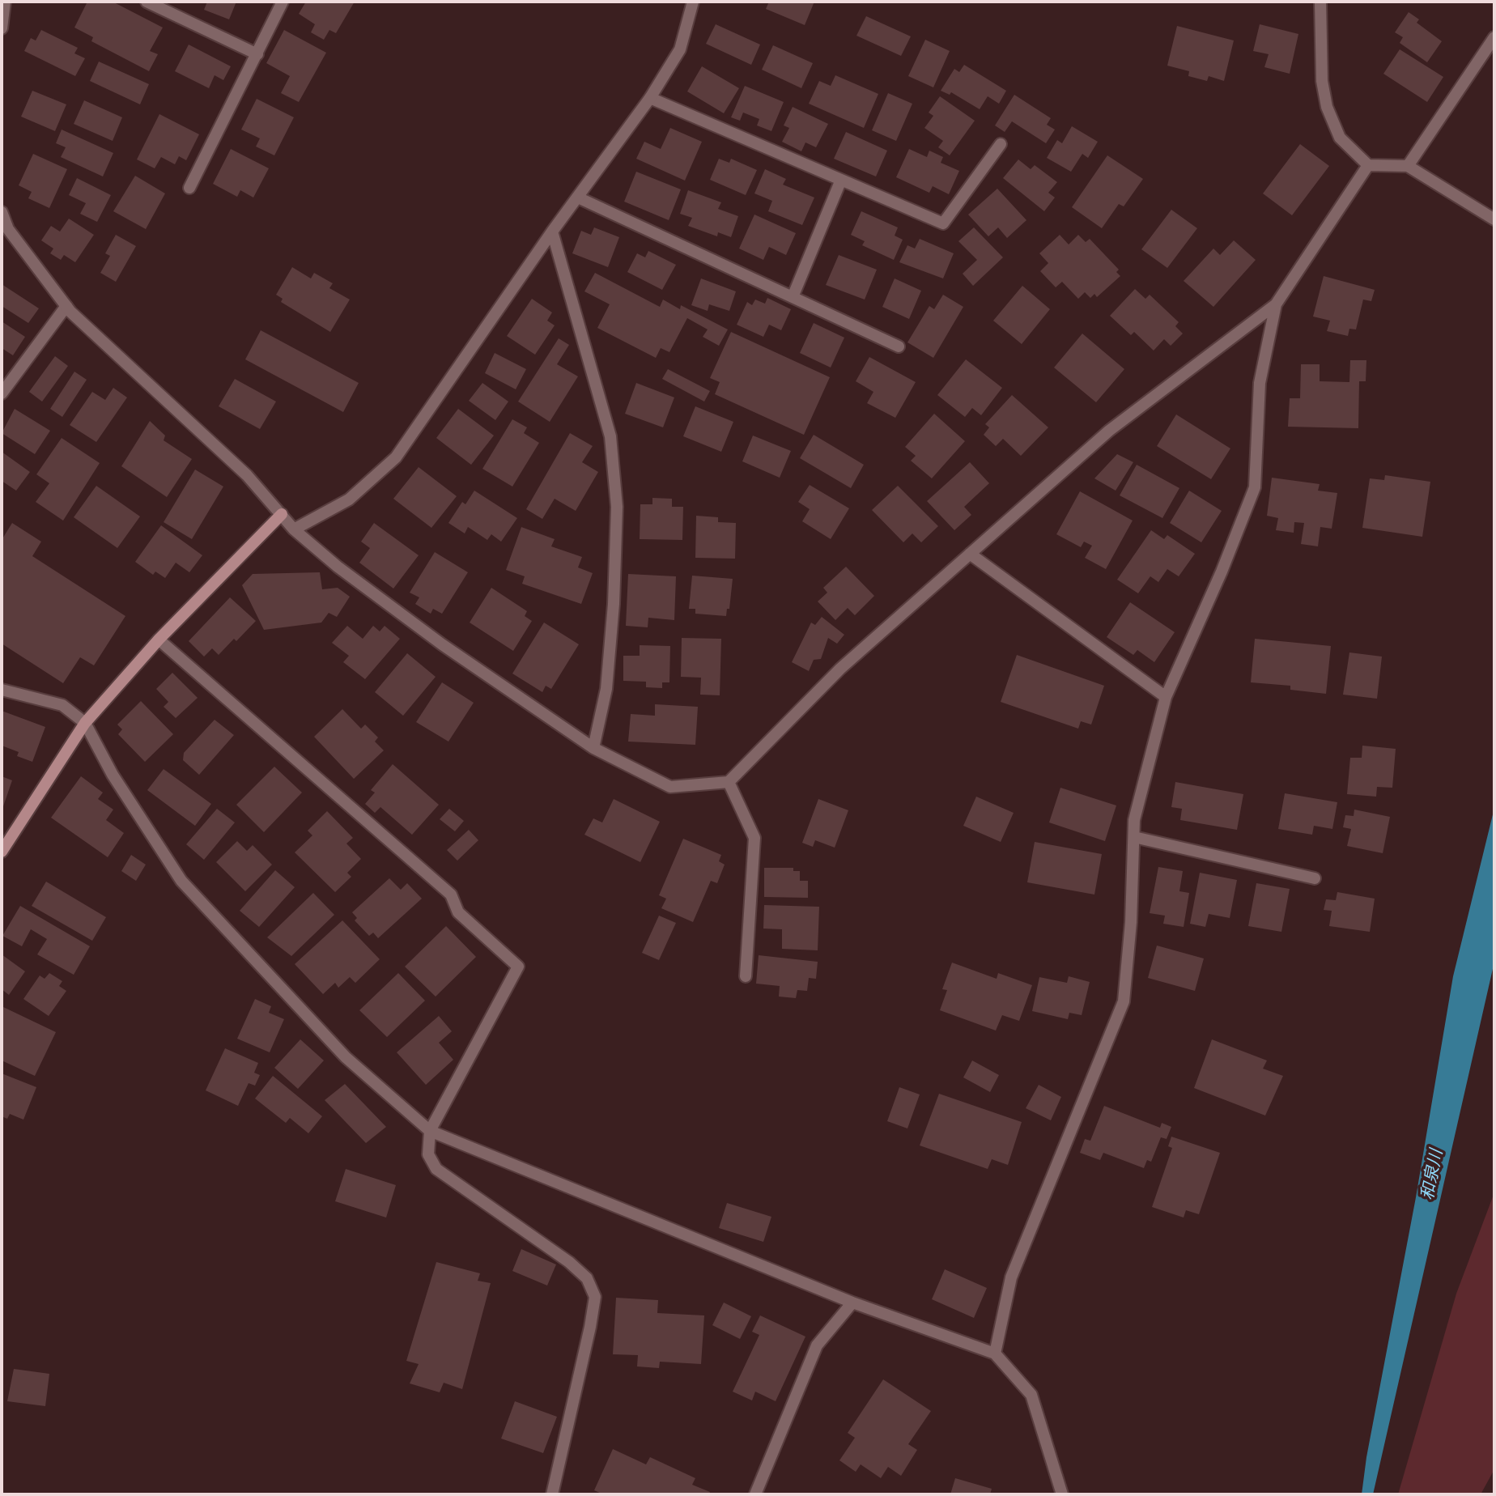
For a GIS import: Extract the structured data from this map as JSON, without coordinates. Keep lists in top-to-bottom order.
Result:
{
  "water": ["和泉川"]
}
